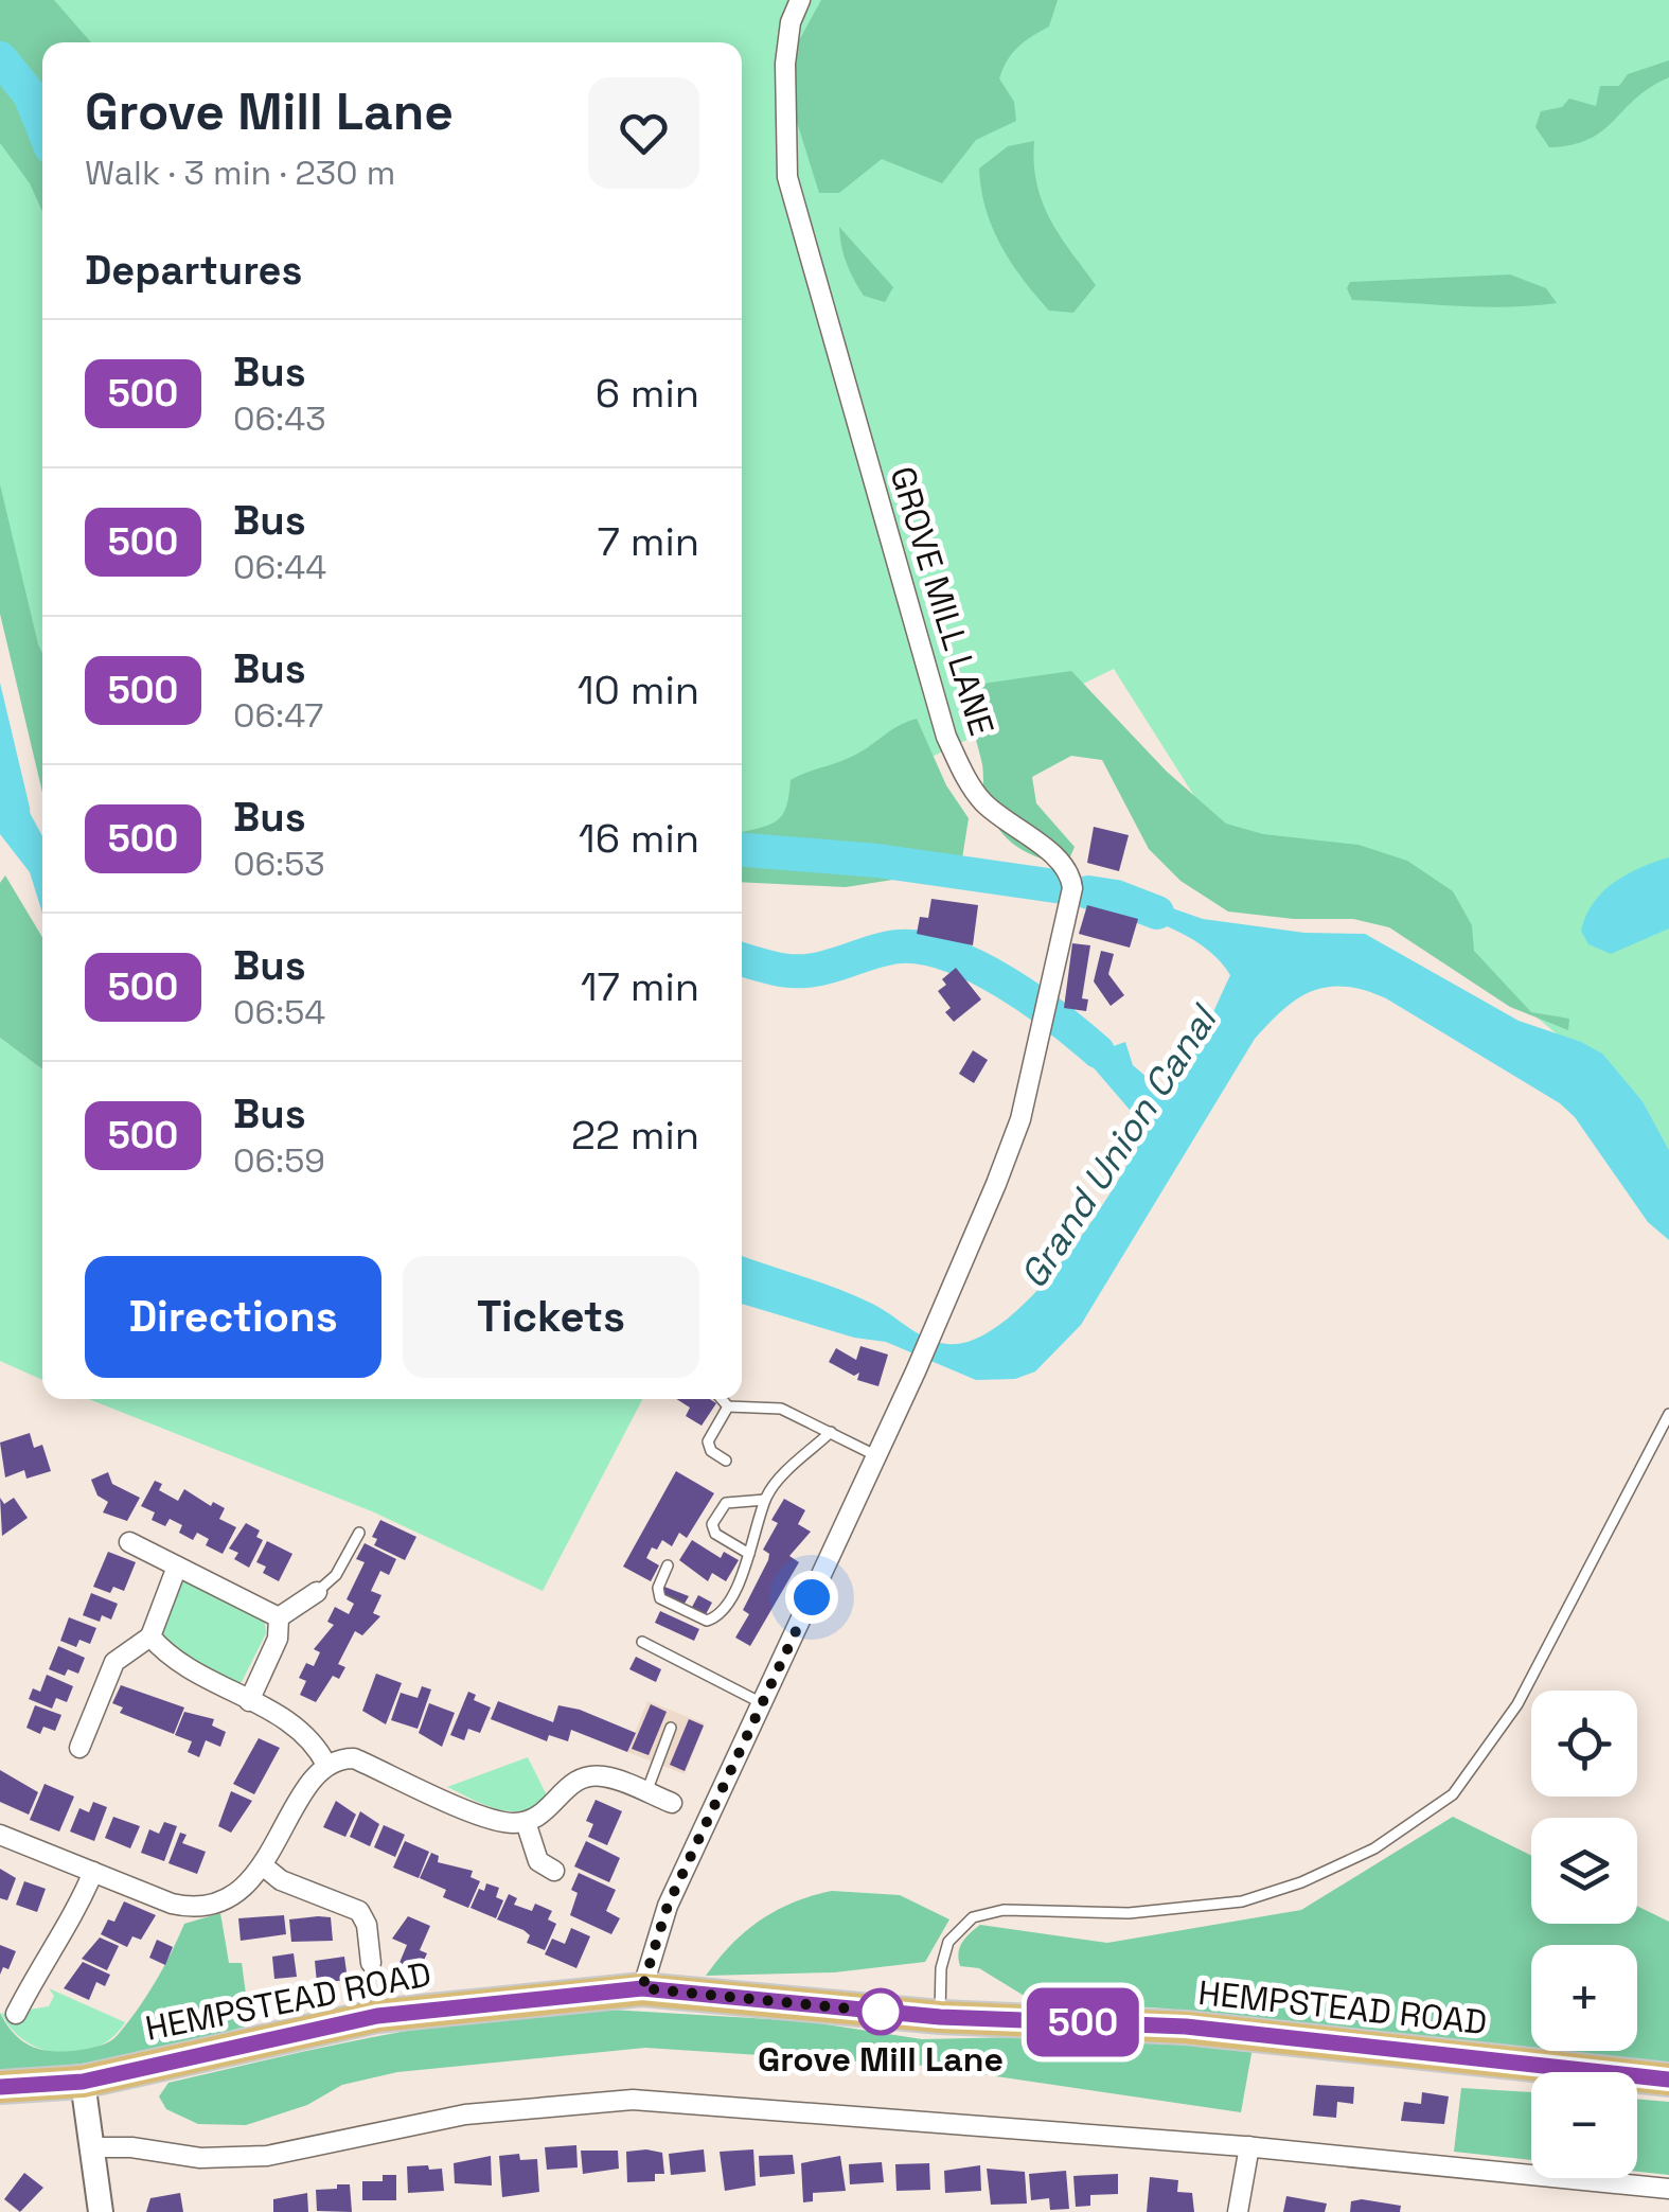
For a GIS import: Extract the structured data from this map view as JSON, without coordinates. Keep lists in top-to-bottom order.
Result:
{
  "streets": {
    "main road": ["HEMPSTEAD ROAD"],
    "street": ["GROVE MILL LANE"]
  },
  "crossings": [
    ["GROVE MILL LANE", "HEMPSTEAD ROAD"]
  ],
  "water": ["Grand Union Canal"],
  "places": ["Grove Mill Lane"],
  "lines": ["bus line 500"],
  "page": {
    "on_map": "500",
    "heading": [
      ["Grove Mill Lane", "Walk · 3 min · 230 m"],
      "Departures"
    ],
    "list": [
      {
        "mark": "500",
        "name": "Bus",
        "note": "06:43",
        "value": "6 min"
      },
      {
        "mark": "500",
        "name": "Bus",
        "note": "06:44",
        "value": "7 min"
      },
      {
        "mark": "500",
        "name": "Bus",
        "note": "06:47",
        "value": "10 min"
      },
      {
        "mark": "500",
        "name": "Bus",
        "note": "06:53",
        "value": "16 min"
      },
      {
        "mark": "500",
        "name": "Bus",
        "note": "06:54",
        "value": "17 min"
      },
      {
        "mark": "500",
        "name": "Bus",
        "note": "06:59",
        "value": "22 min"
      }
    ],
    "buttons": ["Directions", "Tickets"],
    "map_buttons": ["+", "−"]
  }
}
